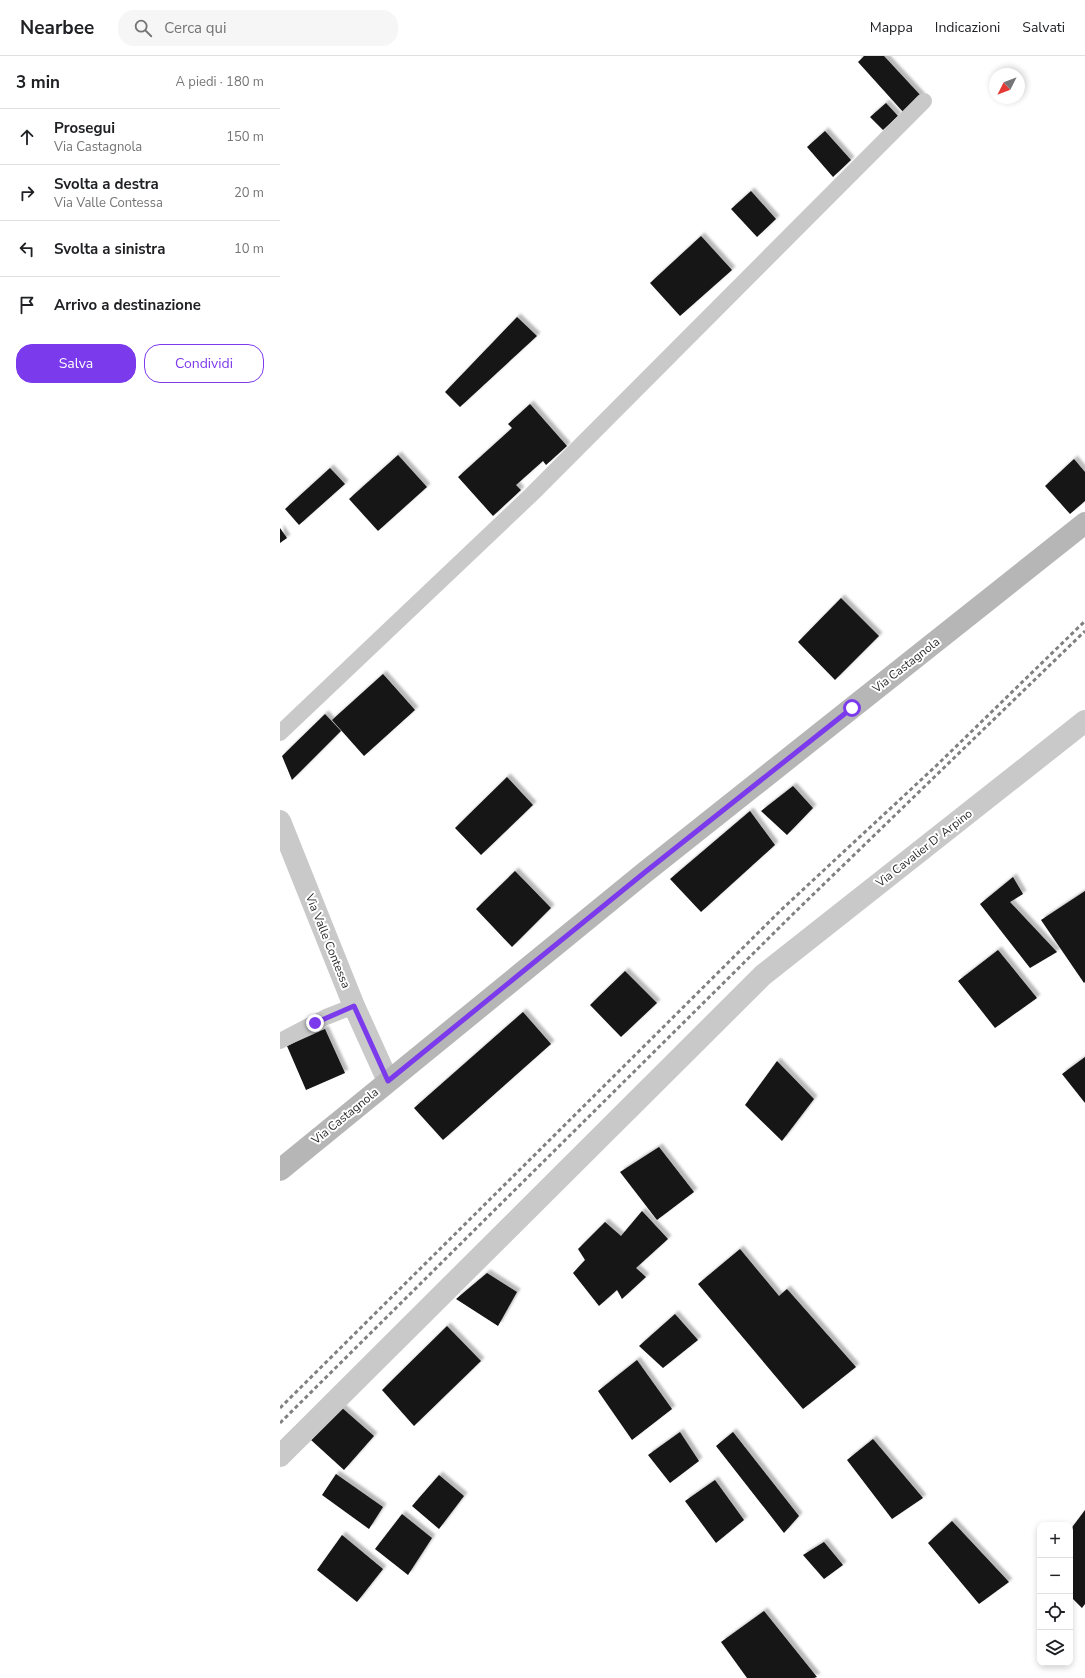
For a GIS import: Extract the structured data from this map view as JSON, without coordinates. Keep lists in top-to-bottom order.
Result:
{
  "streets": {
    "main road": ["Via Castagnola"],
    "street": ["Via Cavalier D' Arpino", "Via Valle Contessa"]
  },
  "crossings": [
    ["Via Castagnola", "Via Valle Contessa"]
  ],
  "north": "bottom left",
  "page": {
    "header": "Nearbee",
    "search": "Cerca qui",
    "nav": ["Mappa", "Indicazioni", "Salvati"],
    "heading": ["3 min", "A piedi · 180 m"],
    "list": [
      ["Prosegui", "Via Castagnola", "150 m"],
      ["Svolta a destra", "Via Valle Contessa", "20 m"],
      ["Svolta a sinistra", "10 m"],
      "Arrivo a destinazione"
    ],
    "buttons": ["Salva", "Condividi"],
    "map_buttons": ["+", "−"]
  }
}
